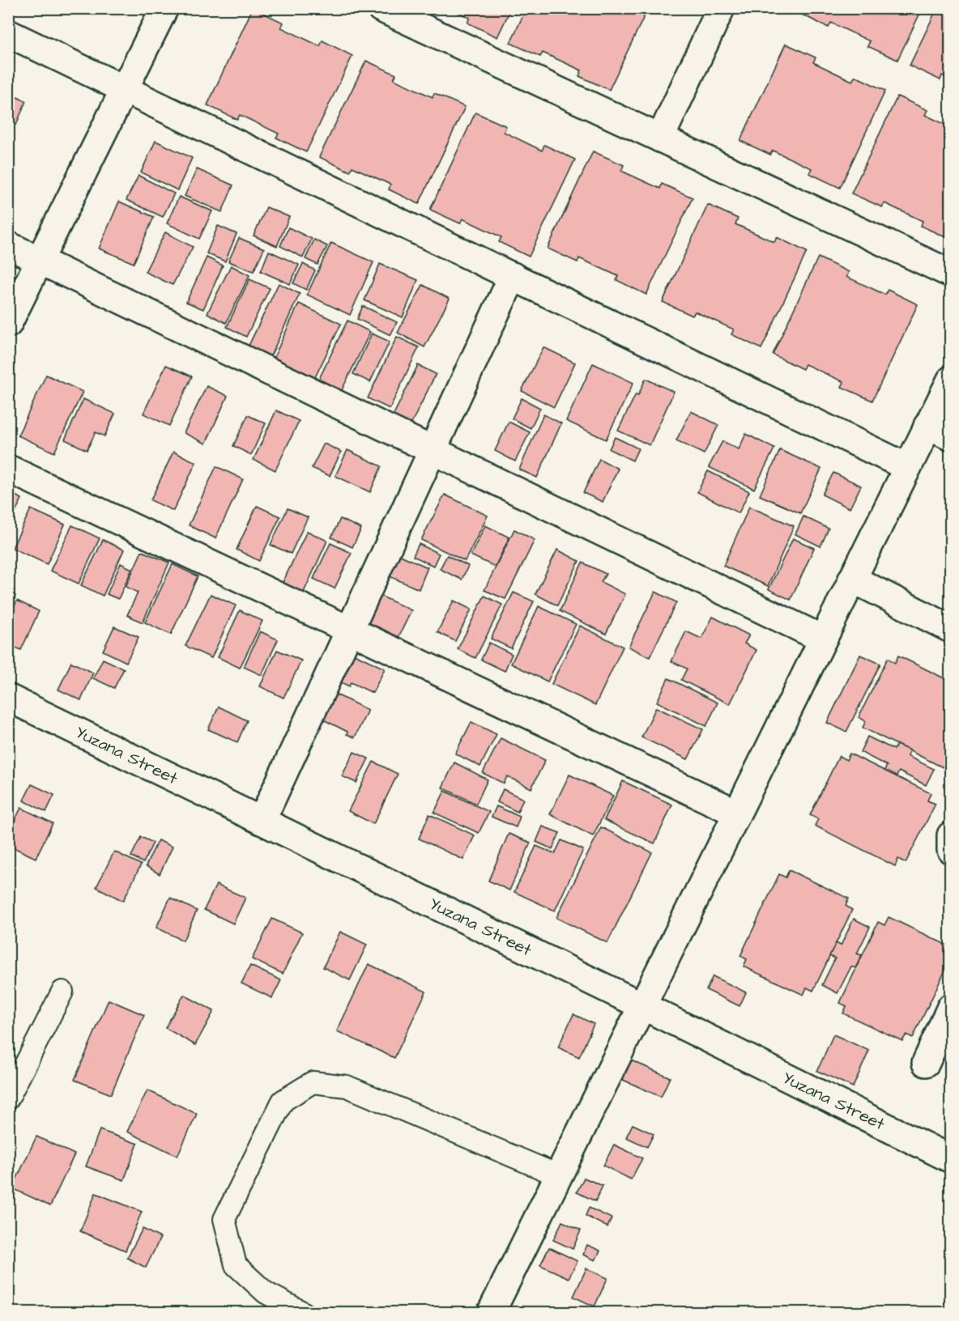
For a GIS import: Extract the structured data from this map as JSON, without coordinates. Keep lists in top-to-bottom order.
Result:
{
  "streets": {
    "street": ["Yuzana Street"]
  }
}
